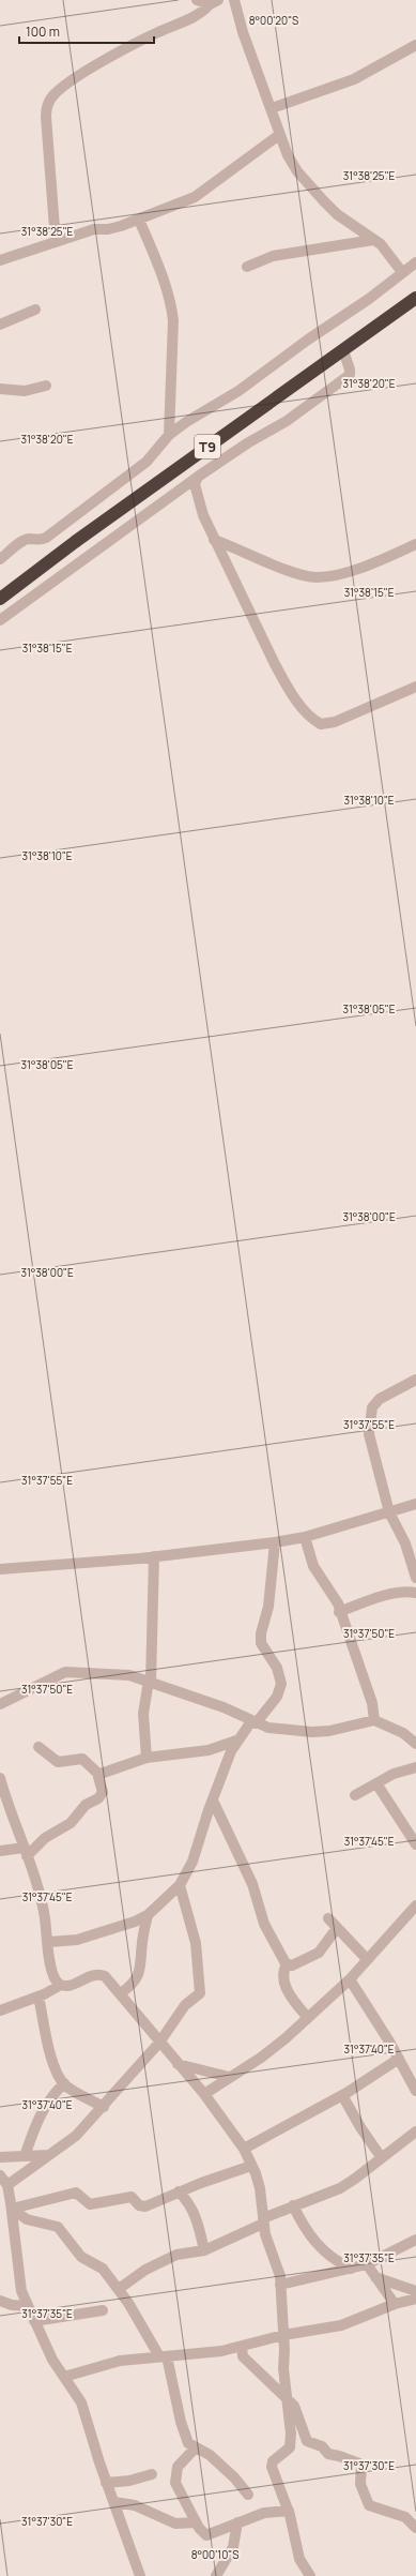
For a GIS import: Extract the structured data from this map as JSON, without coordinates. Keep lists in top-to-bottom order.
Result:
{
  "streets": {
    "highway": ["T9"]
  },
  "scale_bar": "100 m",
  "coordinates": [
    "8°00'20\"S",
    "31°38'25\"E",
    "31°38'20\"E",
    "31°38'15\"E",
    "31°38'10\"E",
    "31°38'05\"E",
    "31°38'00\"E",
    "31°37'55\"E",
    "31°37'50\"E",
    "31°37'45\"E",
    "31°37'40\"E",
    "31°37'35\"E",
    "31°37'30\"E",
    "8°00'10\"S"
  ]
}
